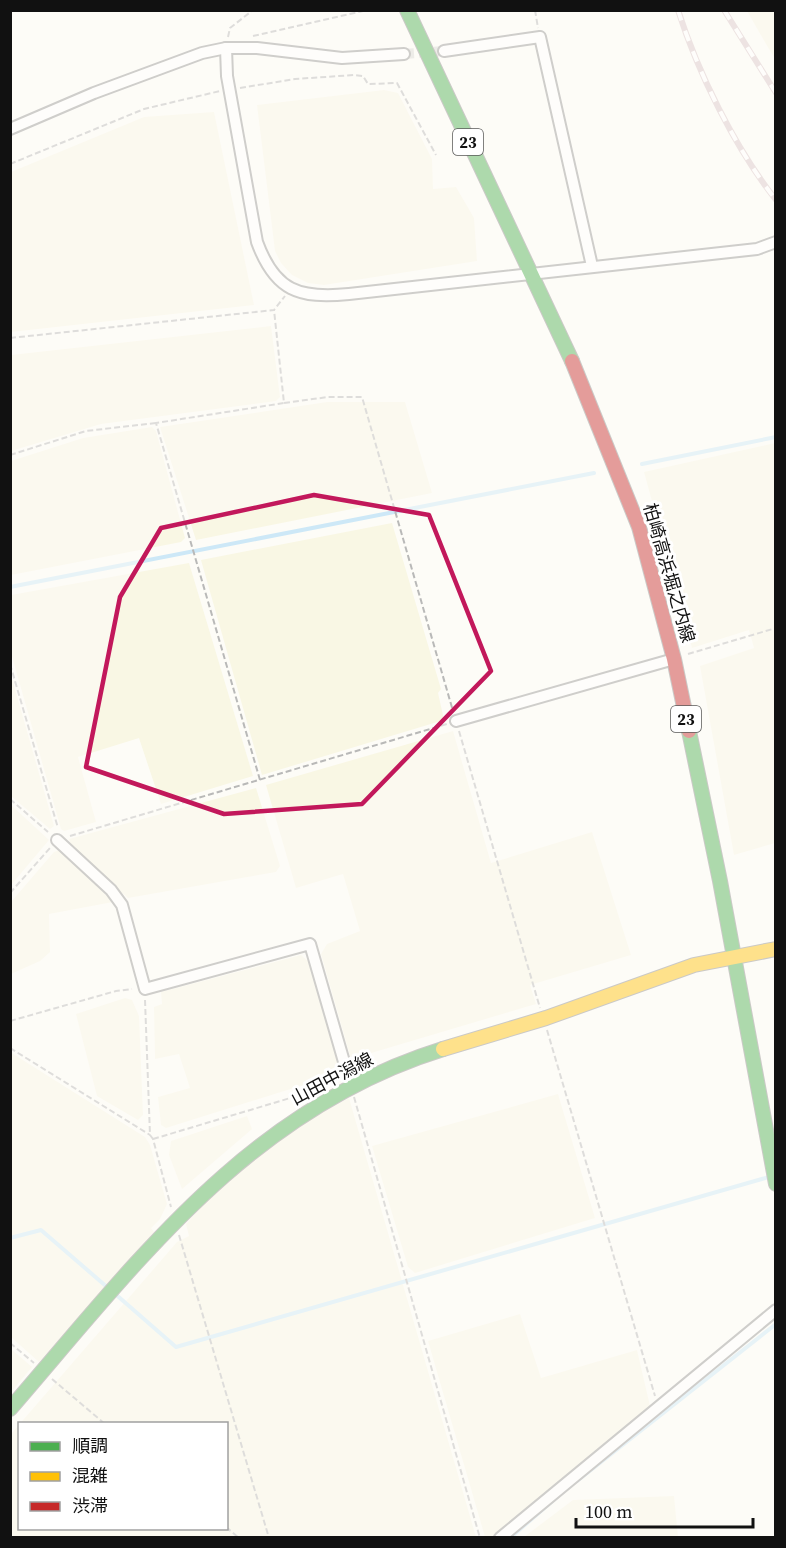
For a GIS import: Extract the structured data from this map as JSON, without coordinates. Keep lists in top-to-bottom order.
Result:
{
  "streets": {
    "main road": ["23", "柏崎高浜堀之内線", "山田中潟線"]
  },
  "crossings": [
    ["柏崎高浜堀之内線", "山田中潟線"]
  ],
  "legend": ["順調", "混雑", "渋滞"],
  "scale_bar": "100 m"
}
